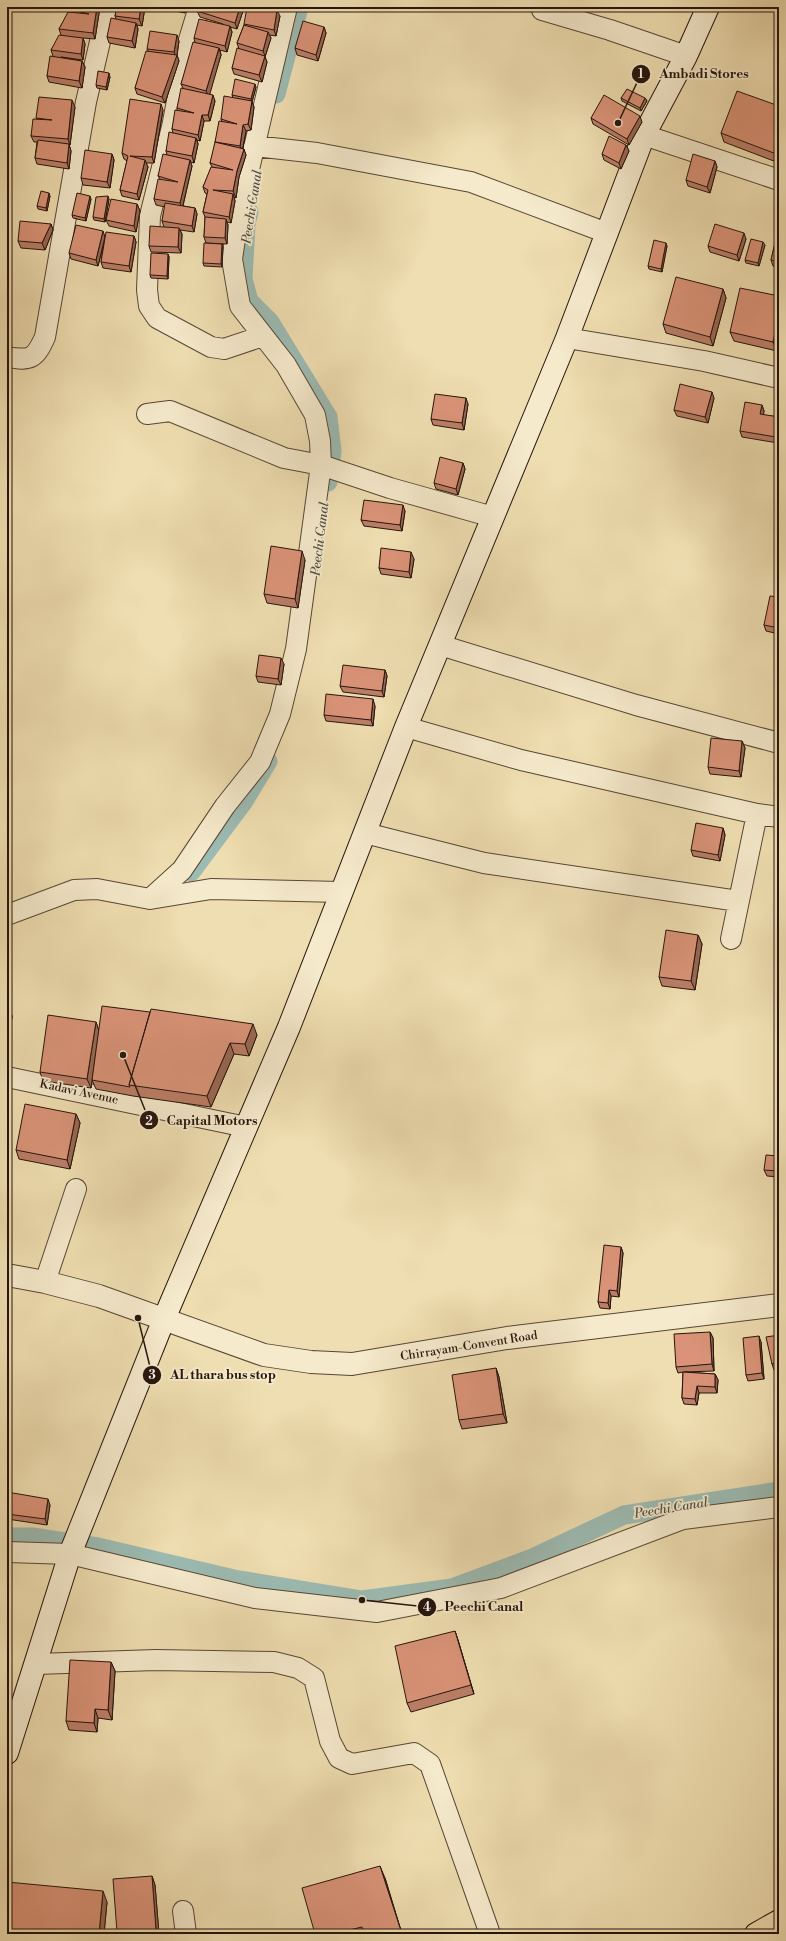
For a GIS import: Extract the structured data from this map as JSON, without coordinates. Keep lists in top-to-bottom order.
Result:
{
  "streets": {
    "main road": ["Chirrayam-Convent Road"],
    "street": ["Kadavi Avenue"]
  },
  "water": ["Peechi Canal"],
  "places": [
    "Ambadi Stores",
    "Capital Motors",
    "AL thara bus stop",
    "Peechi Canal"
  ]
}
